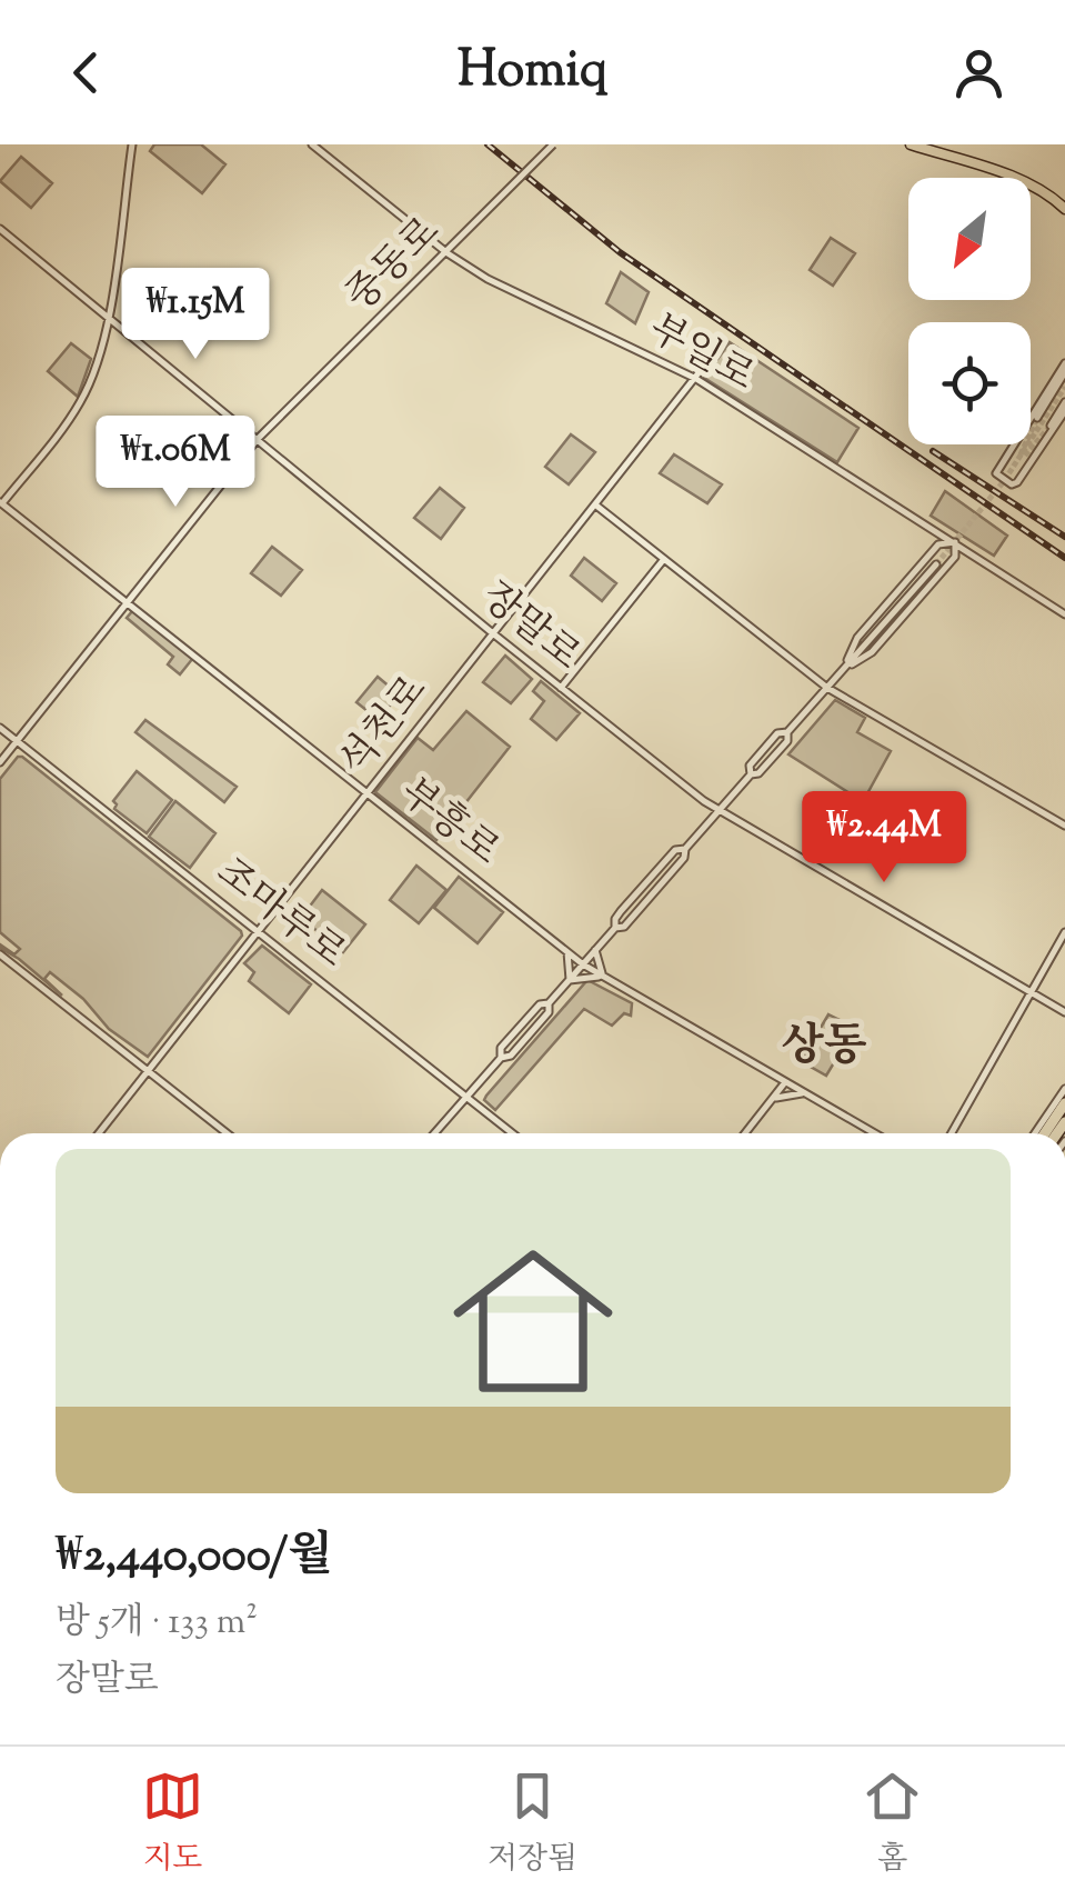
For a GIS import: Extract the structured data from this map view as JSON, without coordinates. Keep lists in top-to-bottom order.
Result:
{
  "streets": {
    "street": [
      "중동로",
      "부일로",
      "장말로",
      "석천로",
      "부흥로",
      "조마루로"
    ]
  },
  "crossings": [
    ["중동로", "부일로"],
    ["중동로", "장말로"],
    ["중동로", "부흥로"],
    ["중동로", "조마루로"],
    ["부일로", "석천로"],
    ["장말로", "석천로"],
    ["석천로", "부흥로"],
    ["석천로", "조마루로"]
  ],
  "districts": ["상동"],
  "north": "bottom left",
  "page": {
    "header": "Homiq",
    "price": ["₩1.15M", "₩1.06M", "₩2.44M"],
    "list": [
      {
        "name": "₩2,440,000/월",
        "note": "방 5개 · 133 m² · 장말로"
      }
    ],
    "tabs": ["지도", "저장됨", "홈"]
  }
}
